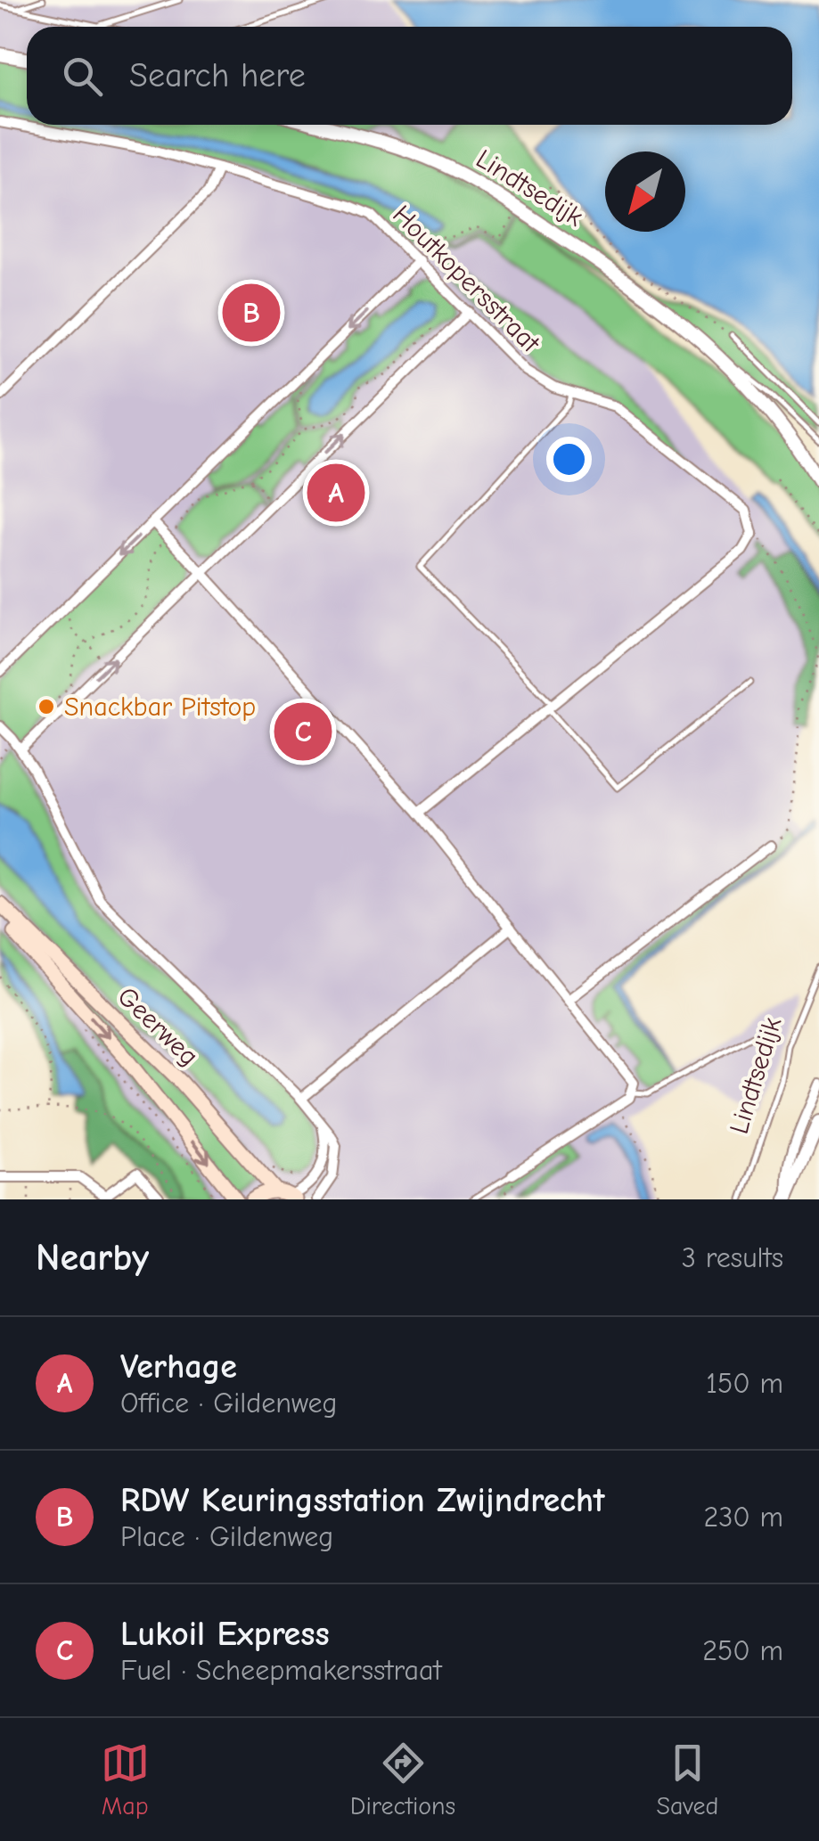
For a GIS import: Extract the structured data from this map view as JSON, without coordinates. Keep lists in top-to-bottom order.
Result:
{
  "streets": {
    "main road": ["Geerweg"],
    "street": ["Lindtsedijk", "Houtkopersstraat"]
  },
  "places": ["Snackbar Pitstop"],
  "north": "bottom left",
  "page": {
    "search": "Search here",
    "pins": ["B", "A", "C"],
    "heading": ["Nearby", "3 results"],
    "list": [
      {
        "mark": "A",
        "name": "Verhage",
        "note": "Office · Gildenweg",
        "value": "150 m"
      },
      {
        "mark": "B",
        "name": "RDW Keuringsstation Zwijndrecht",
        "note": "Place · Gildenweg",
        "value": "230 m"
      },
      {
        "mark": "C",
        "name": "Lukoil Express",
        "note": "Fuel · Scheepmakersstraat",
        "value": "250 m"
      }
    ],
    "nav": ["Map", "Directions", "Saved"]
  }
}
